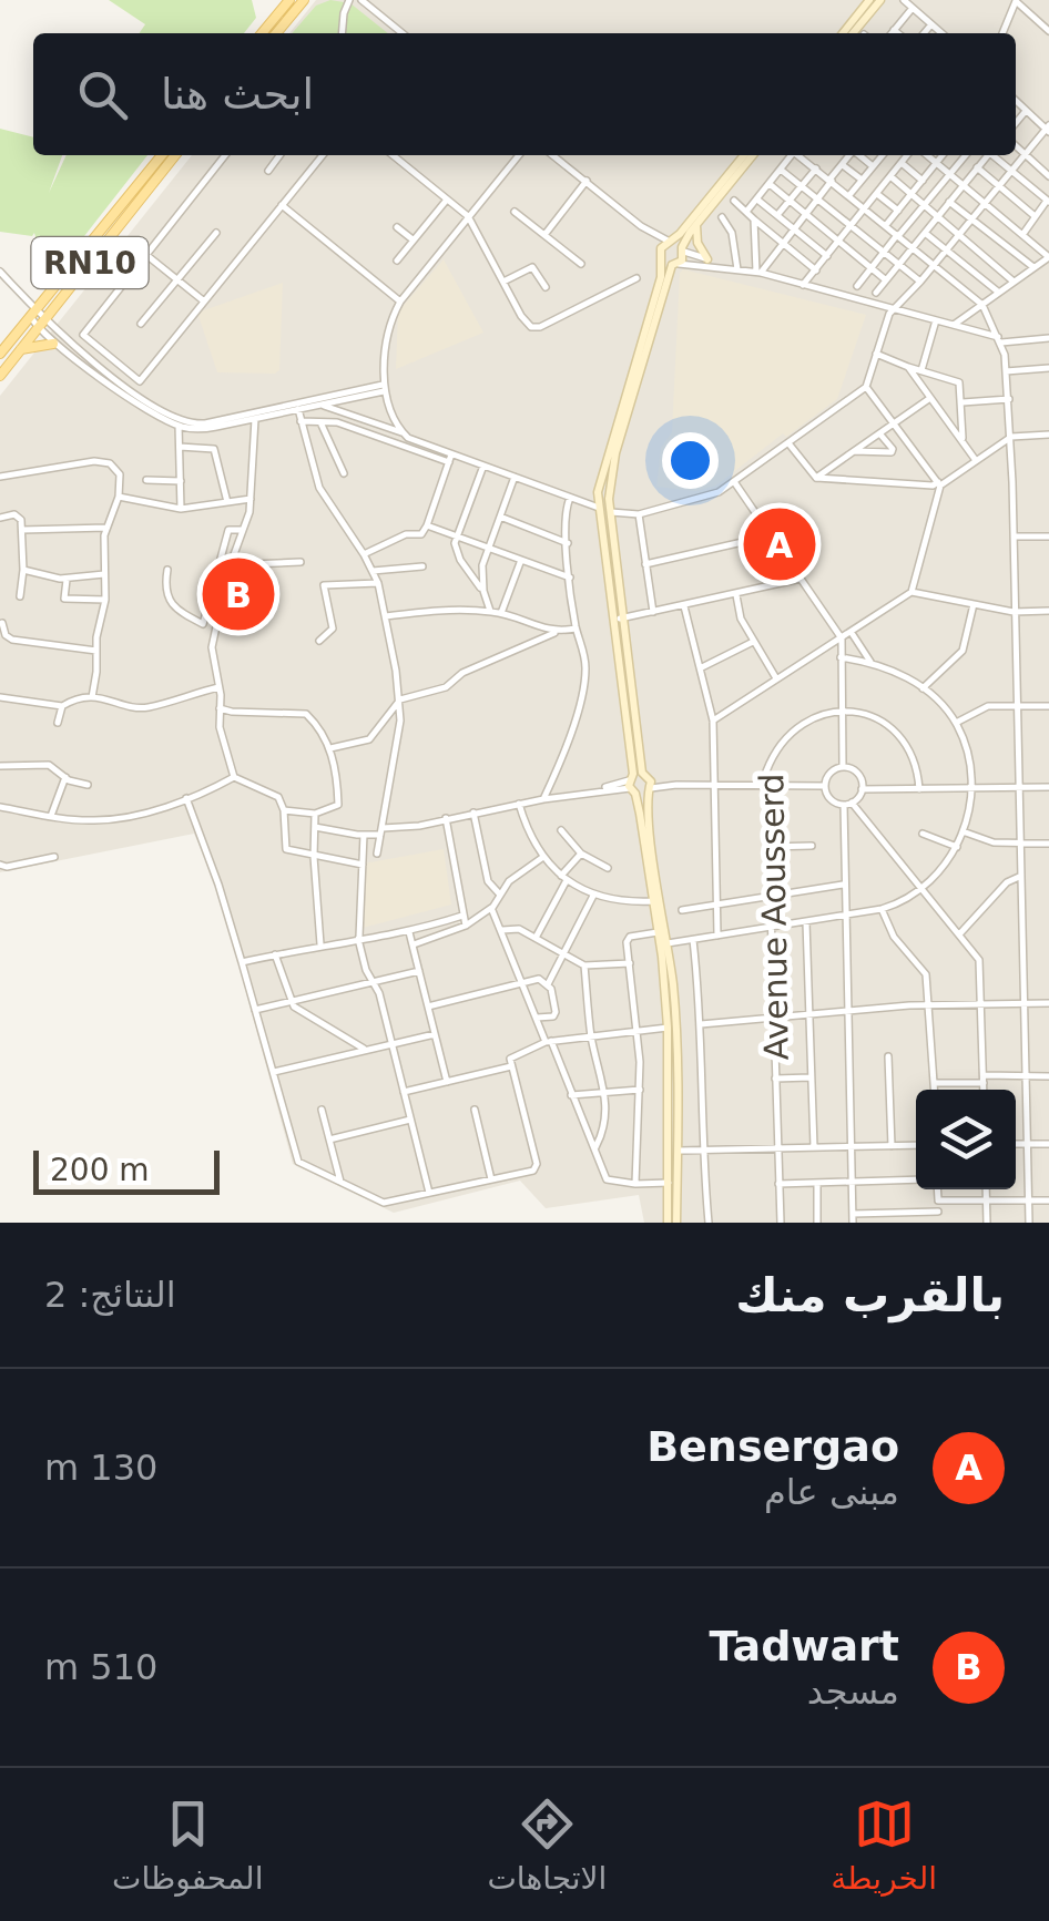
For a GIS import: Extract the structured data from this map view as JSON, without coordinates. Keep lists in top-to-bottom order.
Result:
{
  "streets": {
    "main road": ["RN10"],
    "street": ["Avenue Aousserd"]
  },
  "scale_bar": "200 m",
  "page": {
    "search": "ابحث هنا",
    "pins": ["A", "B"],
    "scale": "200 m",
    "heading": ["بالقرب منك", "النتائج: 2"],
    "list": [
      {
        "mark": "A",
        "name": "Bensergao",
        "note": "مبنى عام",
        "value": "130 m"
      },
      {
        "mark": "B",
        "name": "Tadwart",
        "note": "مسجد",
        "value": "510 m"
      }
    ],
    "nav": ["الخريطة", "الاتجاهات", "المحفوظات"]
  }
}
